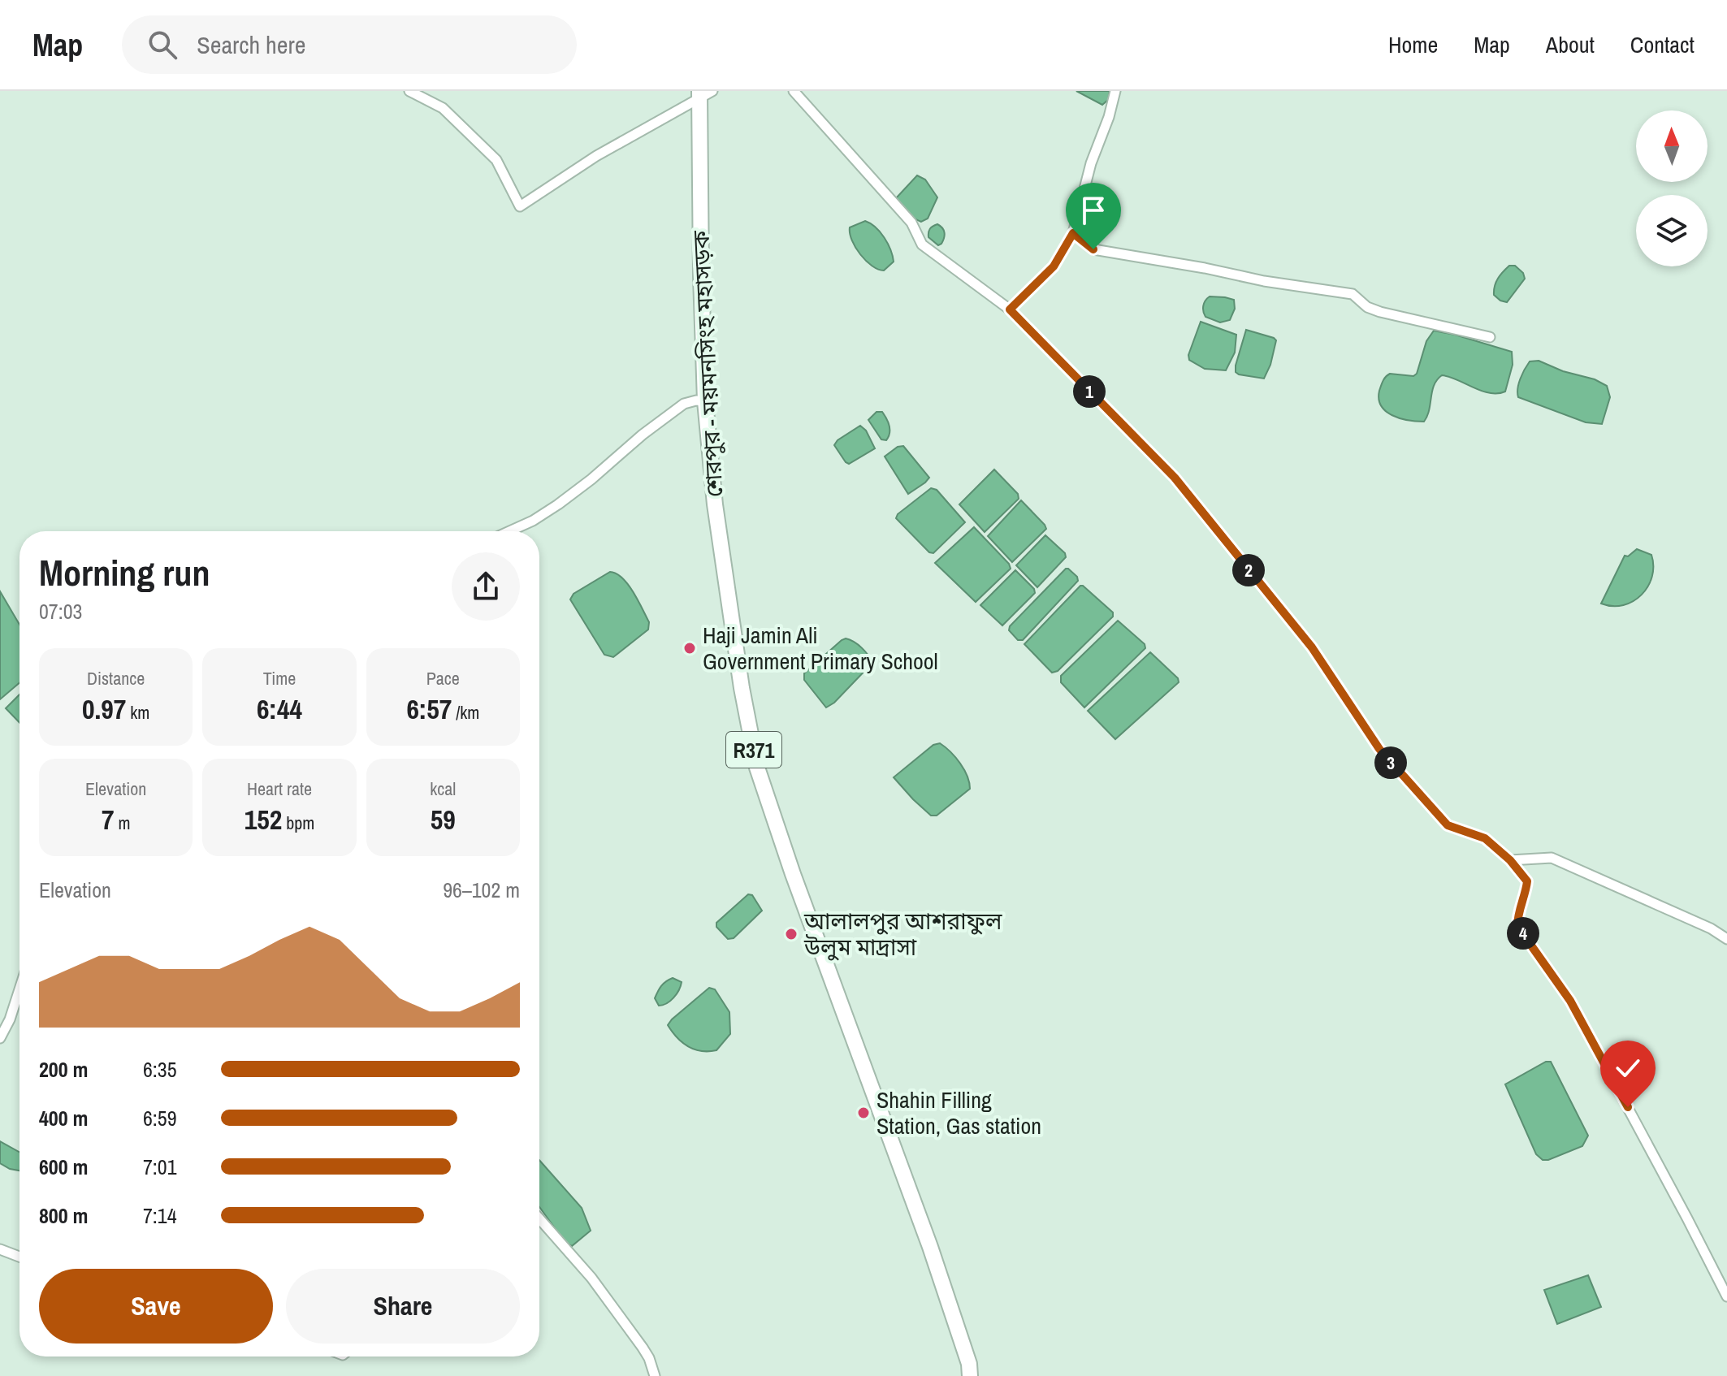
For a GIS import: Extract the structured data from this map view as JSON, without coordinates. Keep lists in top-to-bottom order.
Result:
{
  "streets": {
    "main road": ["শেরপুর - ময়মনসিংহ মহাসড়ক", "R371"]
  },
  "places": ["Haji Jamin Ali Government Primary School", "আলালপুর আশরাফুল উলুম মাদ্রাসা", "Shahin Filling Station, Gas station"],
  "north": "top",
  "page": {
    "header": "Map",
    "search": "Search here",
    "nav": [
      "Home",
      "Map",
      "About",
      "Contact"
    ],
    "pins": [
      "1",
      "2",
      "3",
      "4"
    ],
    "heading": ["Morning run", "07:03"],
    "stats": [
      ["Distance", "0.97 km"],
      ["Time", "6:44"],
      ["Pace", "6:57 /km"],
      ["Elevation", "7 m"],
      ["Heart rate", "152 bpm"],
      ["kcal", "59"]
    ],
    "chart": ["Elevation", "96–102 m"],
    "list": [
      {
        "name": "200 m",
        "note": "6:35"
      },
      {
        "name": "400 m",
        "note": "6:59"
      },
      {
        "name": "600 m",
        "note": "7:01"
      },
      {
        "name": "800 m",
        "note": "7:14"
      }
    ],
    "buttons": ["Save", "Share"]
  }
}
